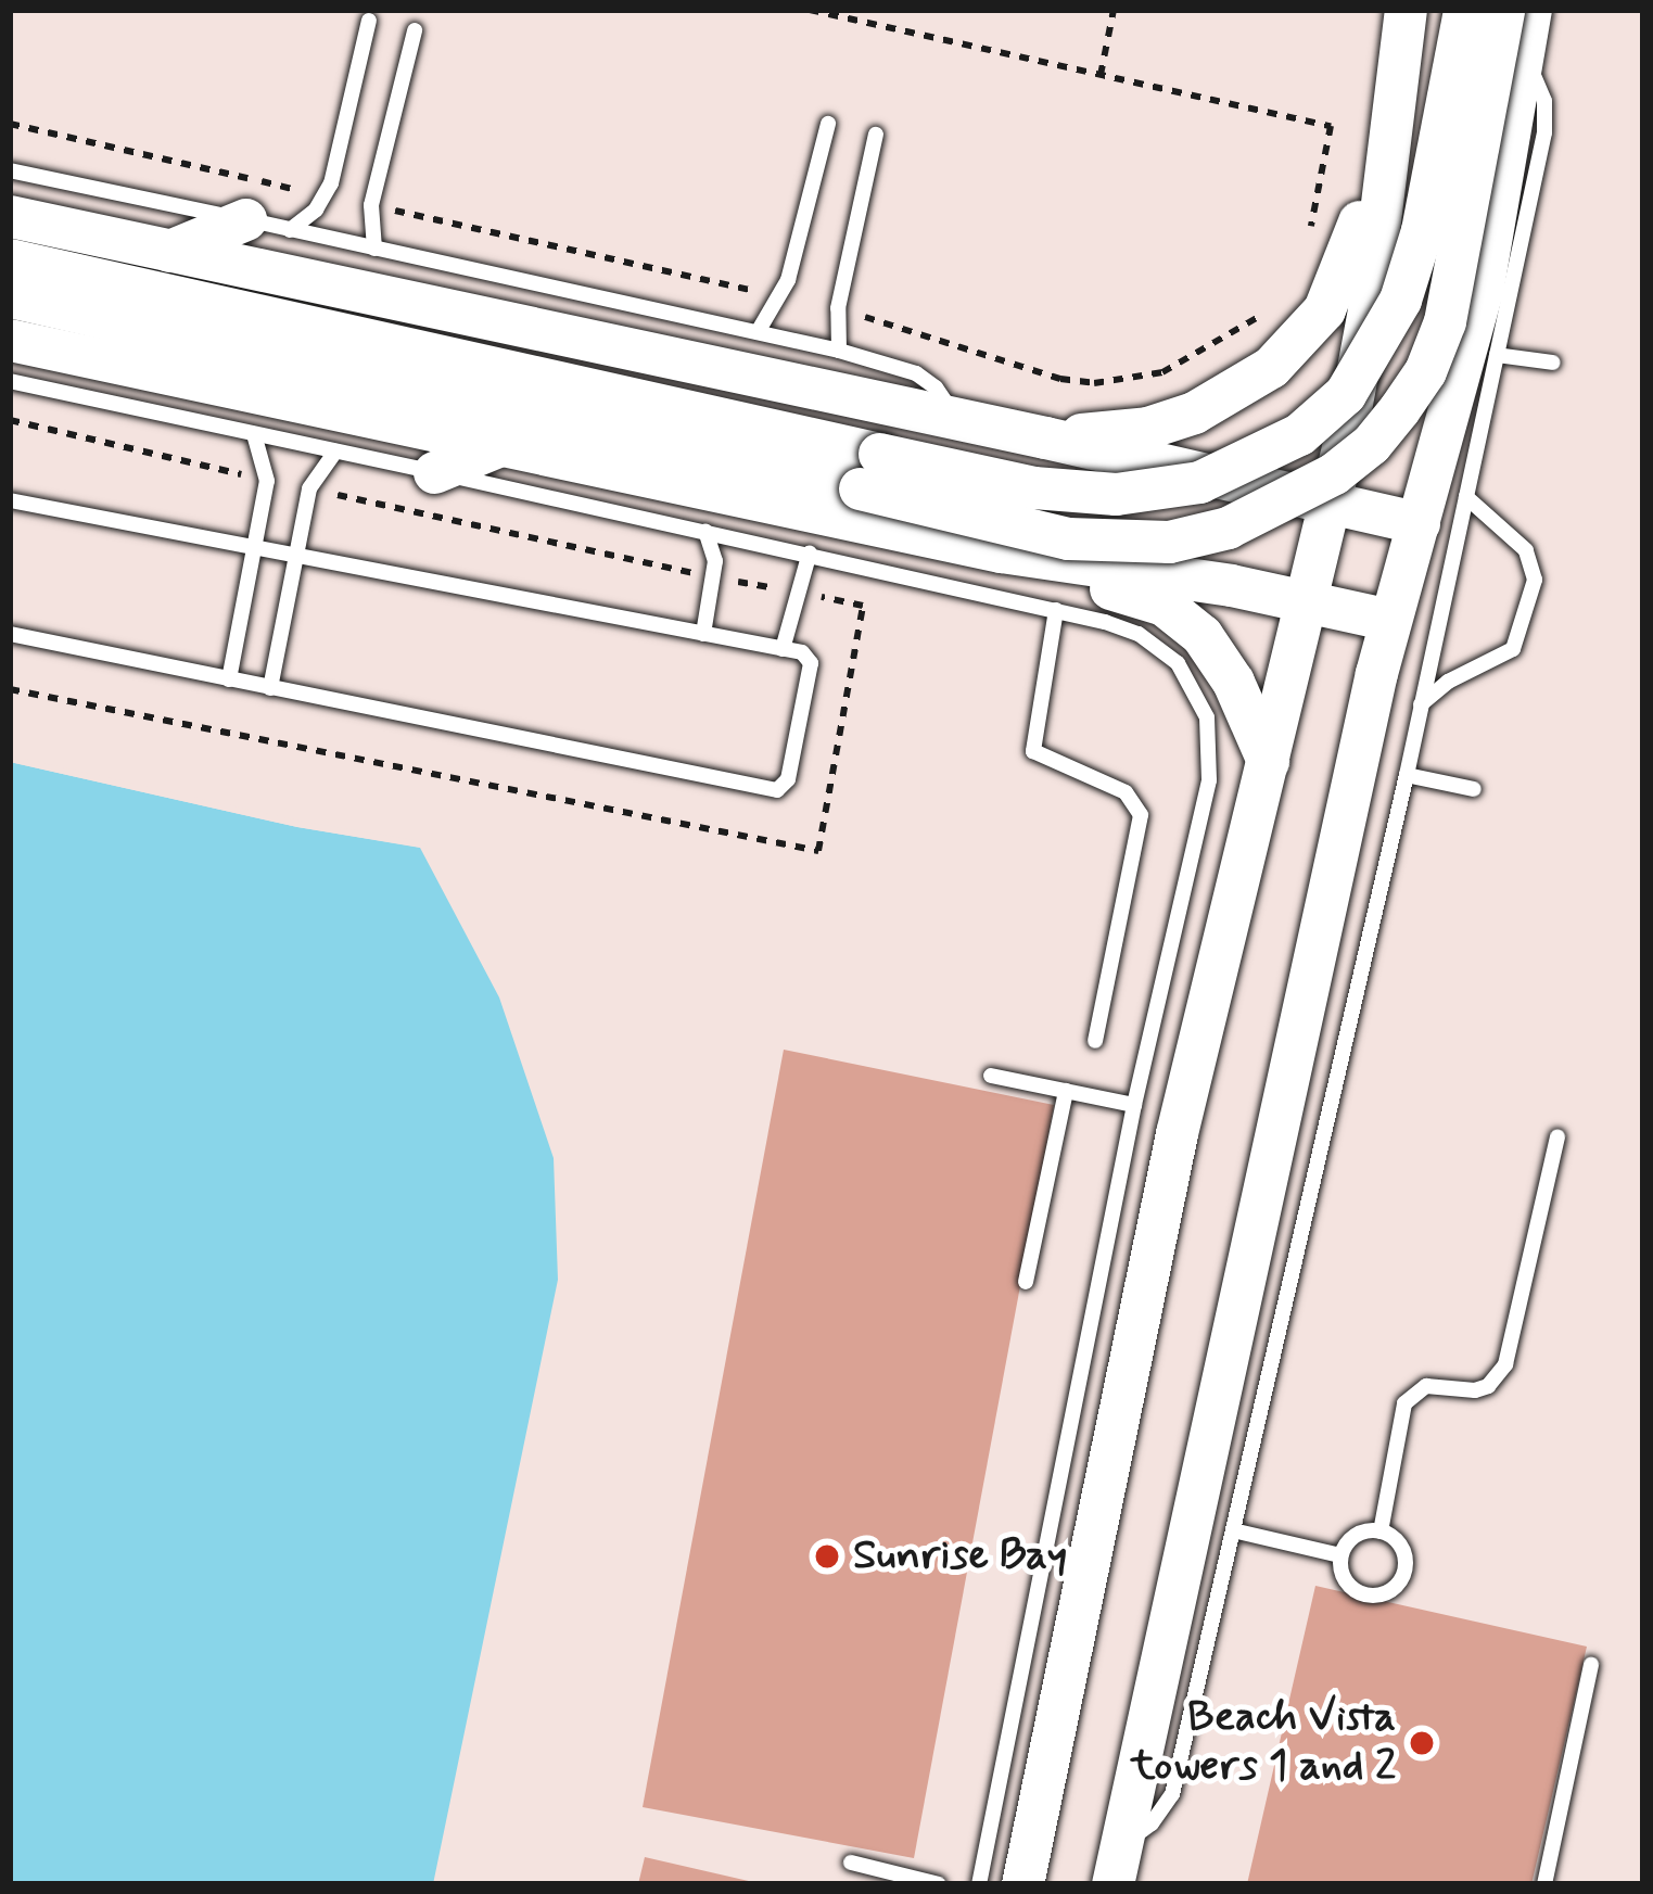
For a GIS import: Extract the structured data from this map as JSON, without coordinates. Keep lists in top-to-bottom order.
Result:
{
  "places": ["Sunrise Bay", "Beach Vista towers 1 and 2"]
}
